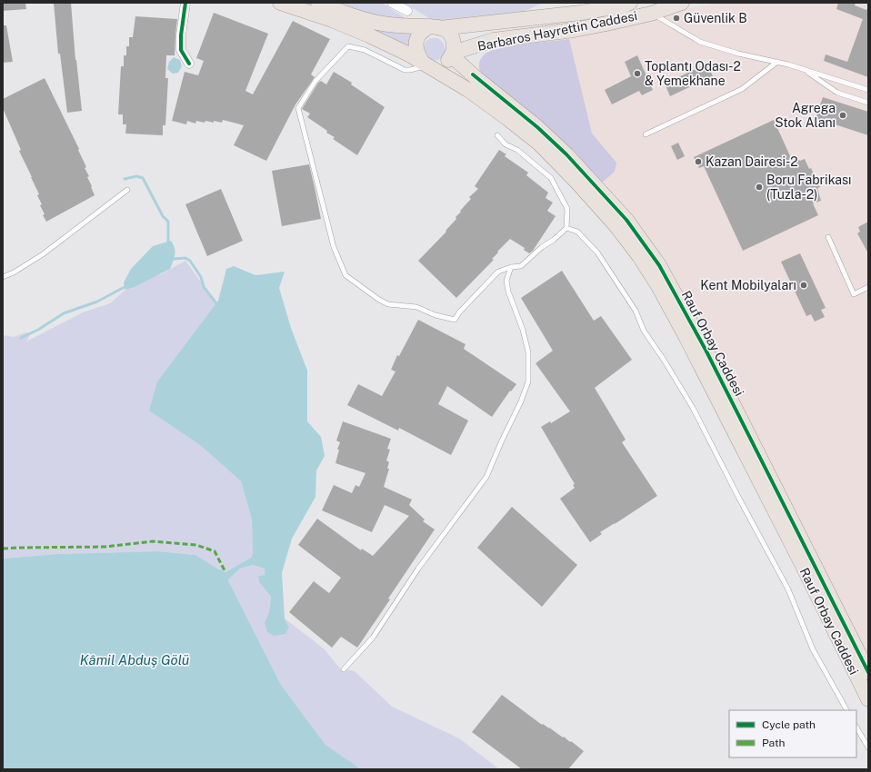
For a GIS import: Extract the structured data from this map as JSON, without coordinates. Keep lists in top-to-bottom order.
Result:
{
  "streets": {
    "main road": ["Barbaros Hayrettin Caddesi", "Rauf Orbay Caddesi"]
  },
  "crossings": [
    ["Barbaros Hayrettin Caddesi", "Rauf Orbay Caddesi"]
  ],
  "water": ["Kâmil Abduş Gölü"],
  "places": [
    "Güvenlik B",
    "Toplantı Odası-2 & Yemekhane",
    "Agrega Stok Alanı",
    "Kazan Dairesi-2",
    "Boru Fabrikası (Tuzla-2)",
    "Kent Mobilyaları"
  ],
  "legend": ["Cycle path", "Path"]
}
